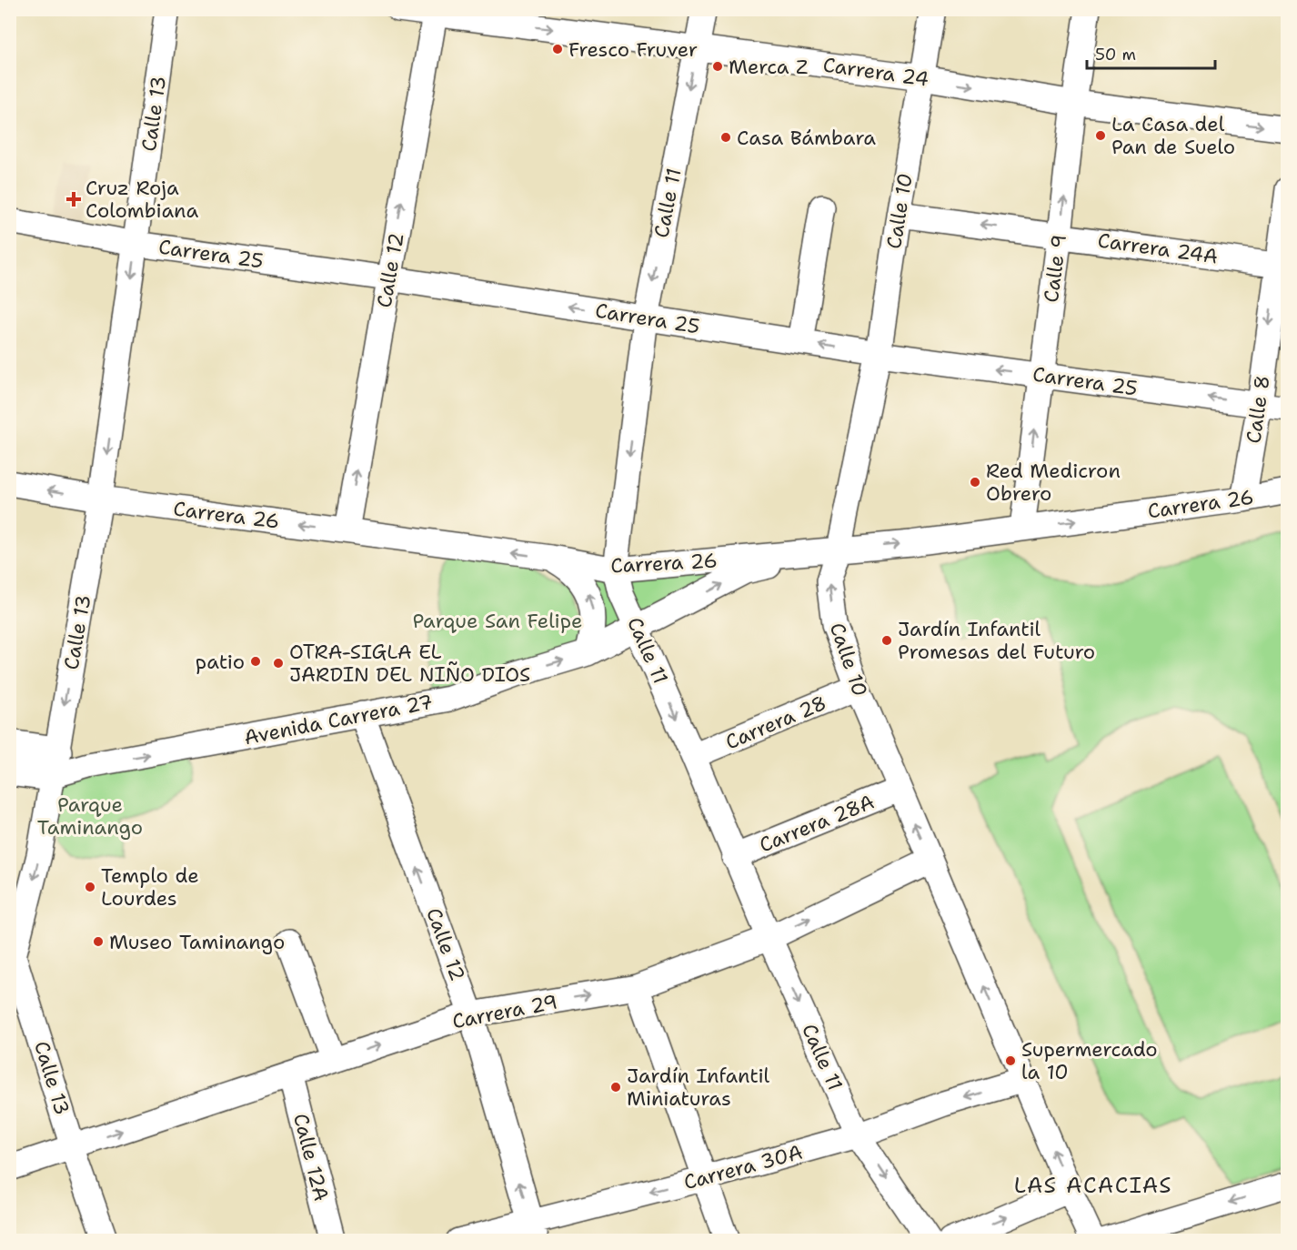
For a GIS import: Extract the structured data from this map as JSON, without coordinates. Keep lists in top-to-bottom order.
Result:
{
  "streets": {
    "main road": ["Avenida Carrera 27"],
    "street": [
      "Carrera 24",
      "Calle 13",
      "Calle 11",
      "Calle 10",
      "Carrera 24A",
      "Carrera 25",
      "Calle 9",
      "Calle 12",
      "Calle 8",
      "Carrera 26",
      "Carrera 28",
      "Carrera 28A",
      "Carrera 29",
      "Calle 12A",
      "Carrera 30A"
    ]
  },
  "crossings": [
    ["Carrera 24", "Calle 11"],
    ["Carrera 24", "Calle 10"],
    ["Carrera 24", "Calle 9"],
    ["Carrera 24", "Calle 12"],
    ["Calle 13", "Carrera 25"],
    ["Calle 13", "Carrera 26"],
    ["Calle 13", "Avenida Carrera 27"],
    ["Calle 13", "Carrera 29"],
    ["Calle 11", "Carrera 25"],
    ["Calle 11", "Carrera 26"],
    ["Calle 11", "Avenida Carrera 27"],
    ["Calle 11", "Carrera 28"],
    ["Calle 11", "Carrera 28A"],
    ["Calle 11", "Carrera 29"],
    ["Calle 11", "Carrera 30A"],
    ["Calle 10", "Carrera 24A"],
    ["Calle 10", "Carrera 25"],
    ["Calle 10", "Carrera 26"],
    ["Calle 10", "Avenida Carrera 27"],
    ["Calle 10", "Carrera 28"],
    ["Calle 10", "Carrera 28A"],
    ["Calle 10", "Carrera 29"],
    ["Calle 10", "Carrera 30A"],
    ["Carrera 24A", "Calle 9"],
    ["Carrera 24A", "Calle 8"],
    ["Carrera 25", "Calle 9"],
    ["Carrera 25", "Calle 12"],
    ["Carrera 25", "Calle 8"],
    ["Calle 9", "Carrera 26"],
    ["Calle 12", "Carrera 26"],
    ["Calle 12", "Avenida Carrera 27"],
    ["Calle 12", "Carrera 29"],
    ["Calle 12", "Carrera 30A"],
    ["Calle 8", "Carrera 26"],
    ["Carrera 26", "Avenida Carrera 27"],
    ["Carrera 29", "Calle 12A"]
  ],
  "one_way": [
    "Carrera 24",
    "Calle 13",
    "Calle 10",
    "Carrera 24A",
    "Carrera 25",
    "Calle 9",
    "Calle 8",
    "Avenida Carrera 27",
    "Carrera 29"
  ],
  "districts": ["LAS ACACIAS"],
  "parks": ["Parque San Felipe", "Parque Taminango"],
  "places": {
    "other": [
      "Fresco Fruver",
      "Merca Z",
      "La Casa del Pan de Suelo",
      "Casa Bámbara",
      "Red Medicron Obrero",
      "Jardín Infantil Promesas del Futuro",
      "patio",
      "OTRA-SIGLA EL JARDIN DEL NIÑO DIOS",
      "Templo de Lourdes",
      "Museo Taminango",
      "Supermercado la 10",
      "Jardín Infantil Miniaturas"
    ],
    "health": ["Cruz Roja Colombiana"]
  },
  "scale_bar": "50 m"
}
